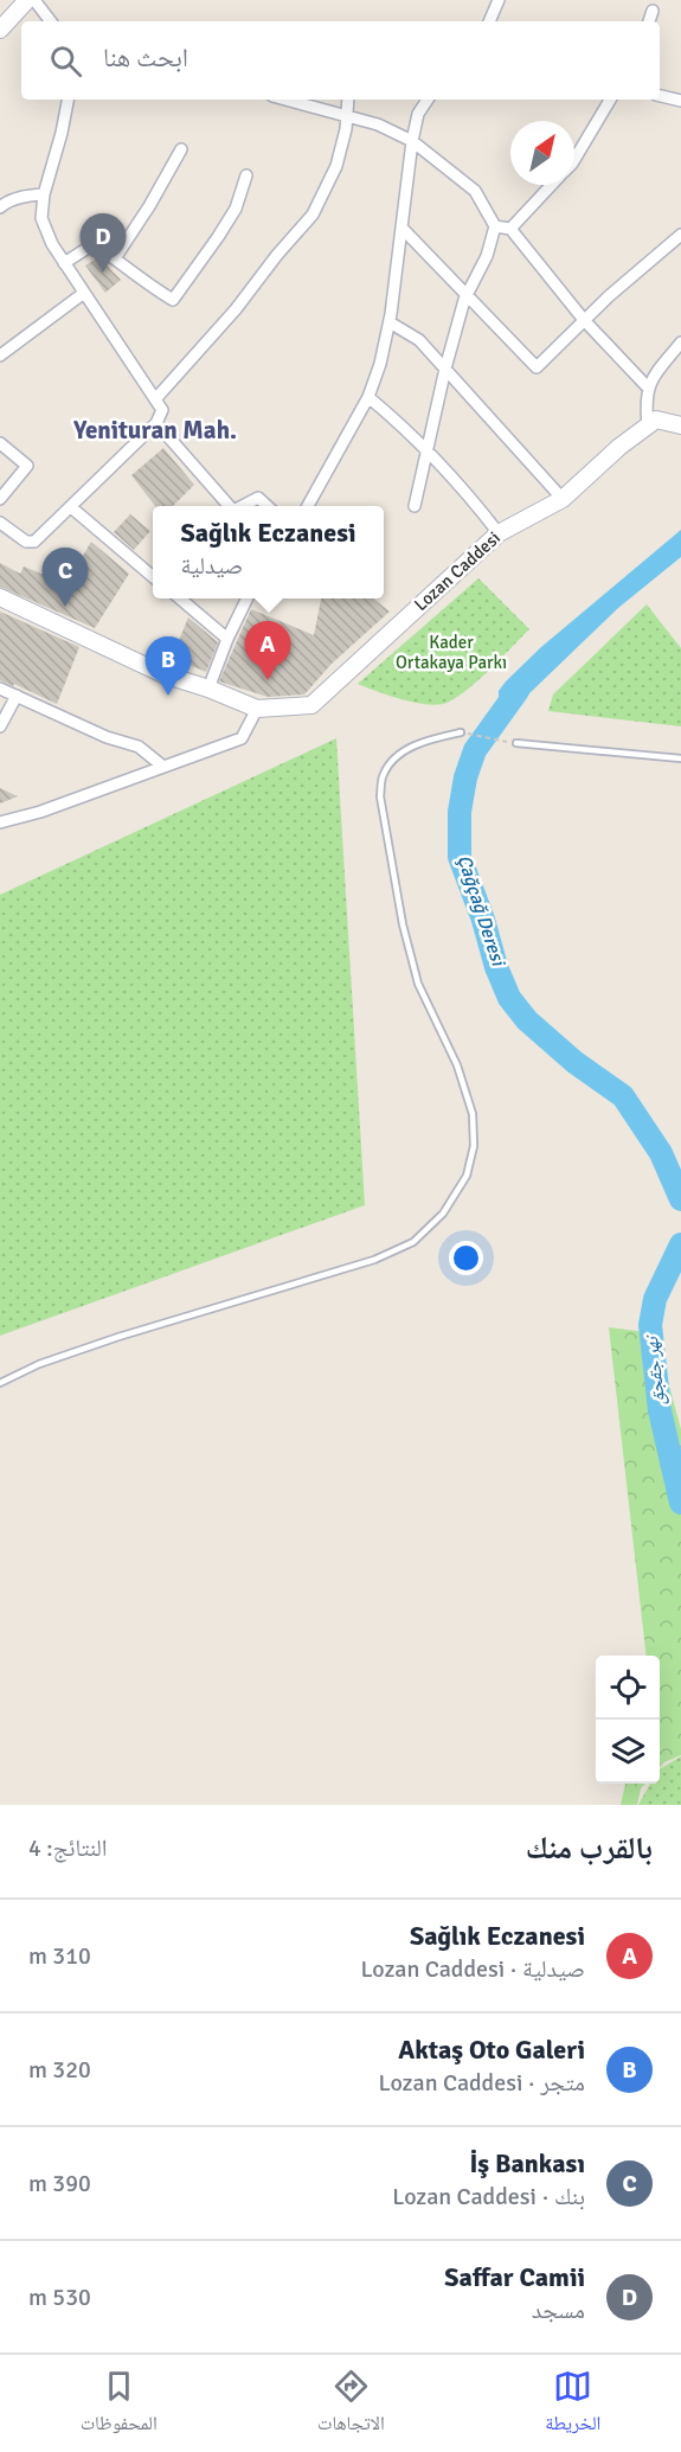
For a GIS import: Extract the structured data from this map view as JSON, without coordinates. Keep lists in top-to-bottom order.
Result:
{
  "streets": {
    "main road": ["Lozan Caddesi"]
  },
  "districts": ["Yenituran Mah."],
  "water": ["Çağçağ Deresi", "نهر جقجق"],
  "parks": ["Kader Ortakaya Parkı"],
  "north": "top right",
  "page": {
    "search": "ابحث هنا",
    "pins": [
      "D",
      "C",
      "A",
      "B"
    ],
    "popup": ["Sağlık Eczanesi", "صيدلية"],
    "heading": ["بالقرب منك", "النتائج: 4"],
    "list": [
      {
        "mark": "A",
        "name": "Sağlık Eczanesi",
        "note": "صيدلية · Lozan Caddesi",
        "value": "310 m"
      },
      {
        "mark": "B",
        "name": "Aktaş Oto Galeri",
        "note": "متجر · Lozan Caddesi",
        "value": "320 m"
      },
      {
        "mark": "C",
        "name": "İş Bankası",
        "note": "بنك · Lozan Caddesi",
        "value": "390 m"
      },
      {
        "mark": "D",
        "name": "Saffar Camii",
        "note": "مسجد",
        "value": "530 m"
      }
    ],
    "nav": ["الخريطة", "الاتجاهات", "المحفوظات"]
  }
}
